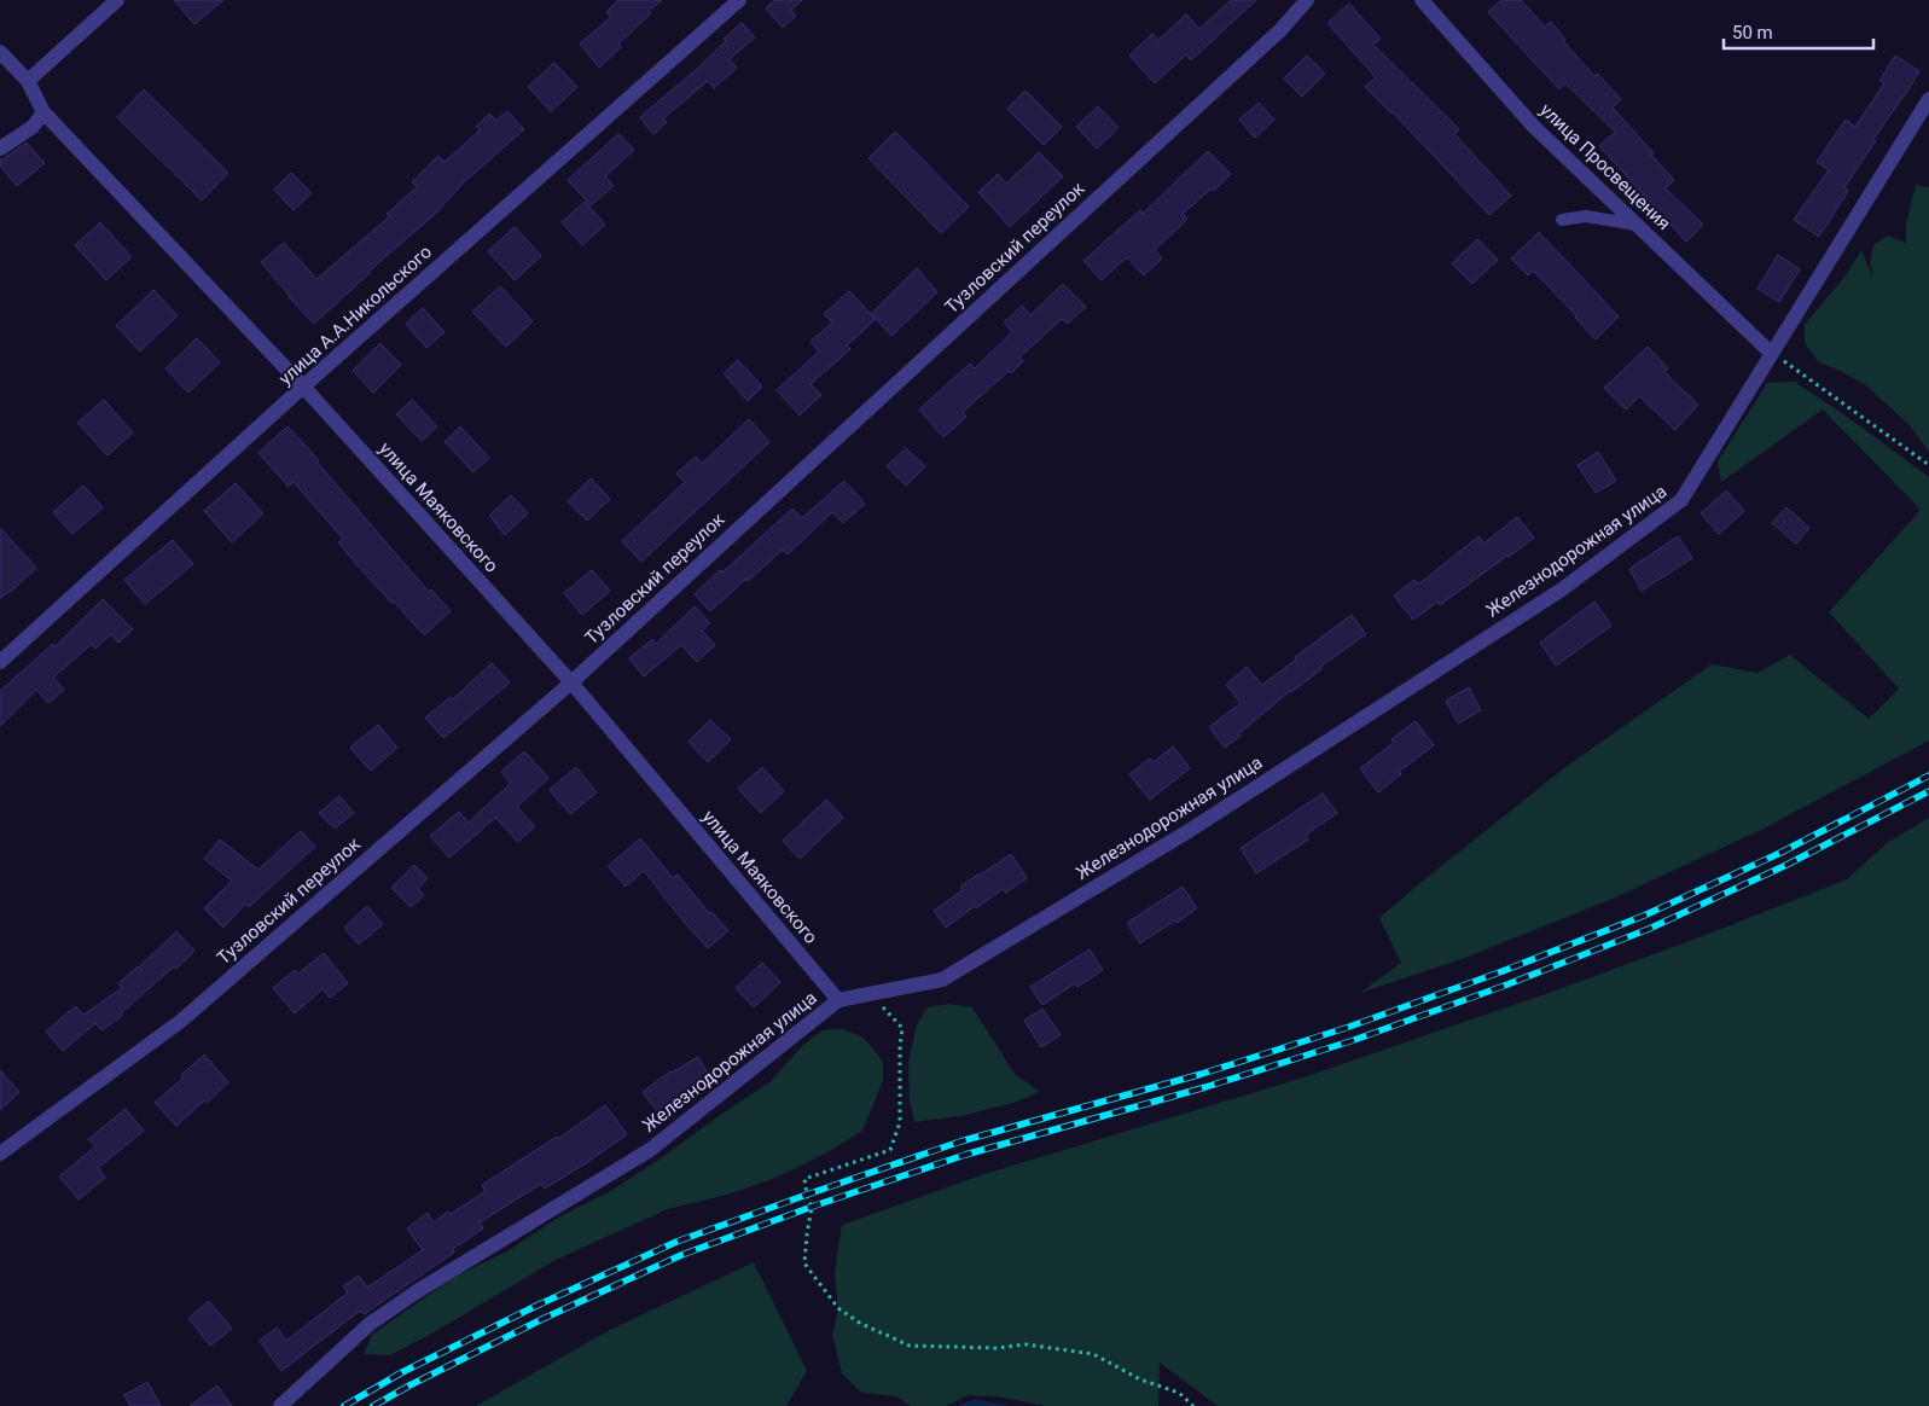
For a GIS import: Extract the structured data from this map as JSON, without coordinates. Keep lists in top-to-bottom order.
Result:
{
  "streets": {
    "street": [
      "улица Просвещения",
      "Тузловский переулок",
      "улица А.А.Никольского",
      "улица Маяковского",
      "Железнодорожная улица"
    ]
  },
  "crossings": [
    ["улица Просвещения", "Железнодорожная улица"],
    ["Тузловский переулок", "улица Маяковского"],
    ["улица А.А.Никольского", "улица Маяковского"],
    ["улица Маяковского", "Железнодорожная улица"]
  ],
  "scale_bar": "50 m"
}
